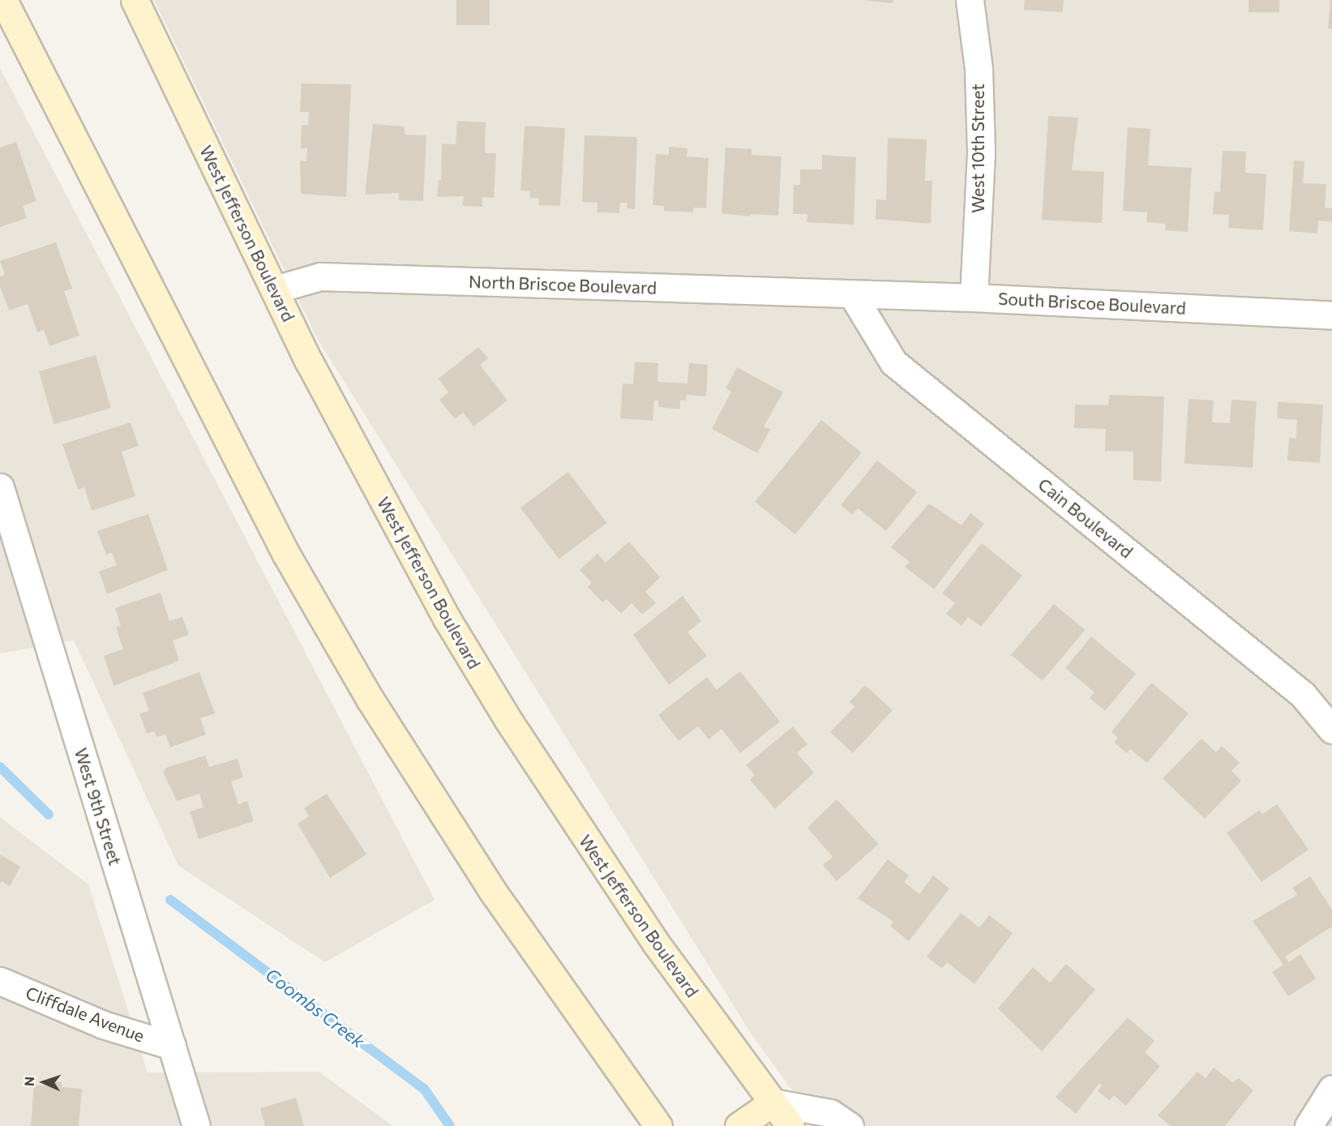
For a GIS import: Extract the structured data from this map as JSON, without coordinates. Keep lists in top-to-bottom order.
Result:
{
  "streets": {
    "main road": ["West Jefferson Boulevard"],
    "street": [
      "West 10th Street",
      "North Briscoe Boulevard",
      "South Briscoe Boulevard",
      "Cain Boulevard",
      "West 9th Street",
      "Cliffdale Avenue"
    ]
  },
  "crossings": [
    ["West 10th Street", "South Briscoe Boulevard"],
    ["West Jefferson Boulevard", "North Briscoe Boulevard"],
    ["North Briscoe Boulevard", "South Briscoe Boulevard"],
    ["North Briscoe Boulevard", "Cain Boulevard"],
    ["South Briscoe Boulevard", "Cain Boulevard"],
    ["West 9th Street", "Cliffdale Avenue"]
  ],
  "water": ["Coombs Creek"],
  "north": "left"
}
